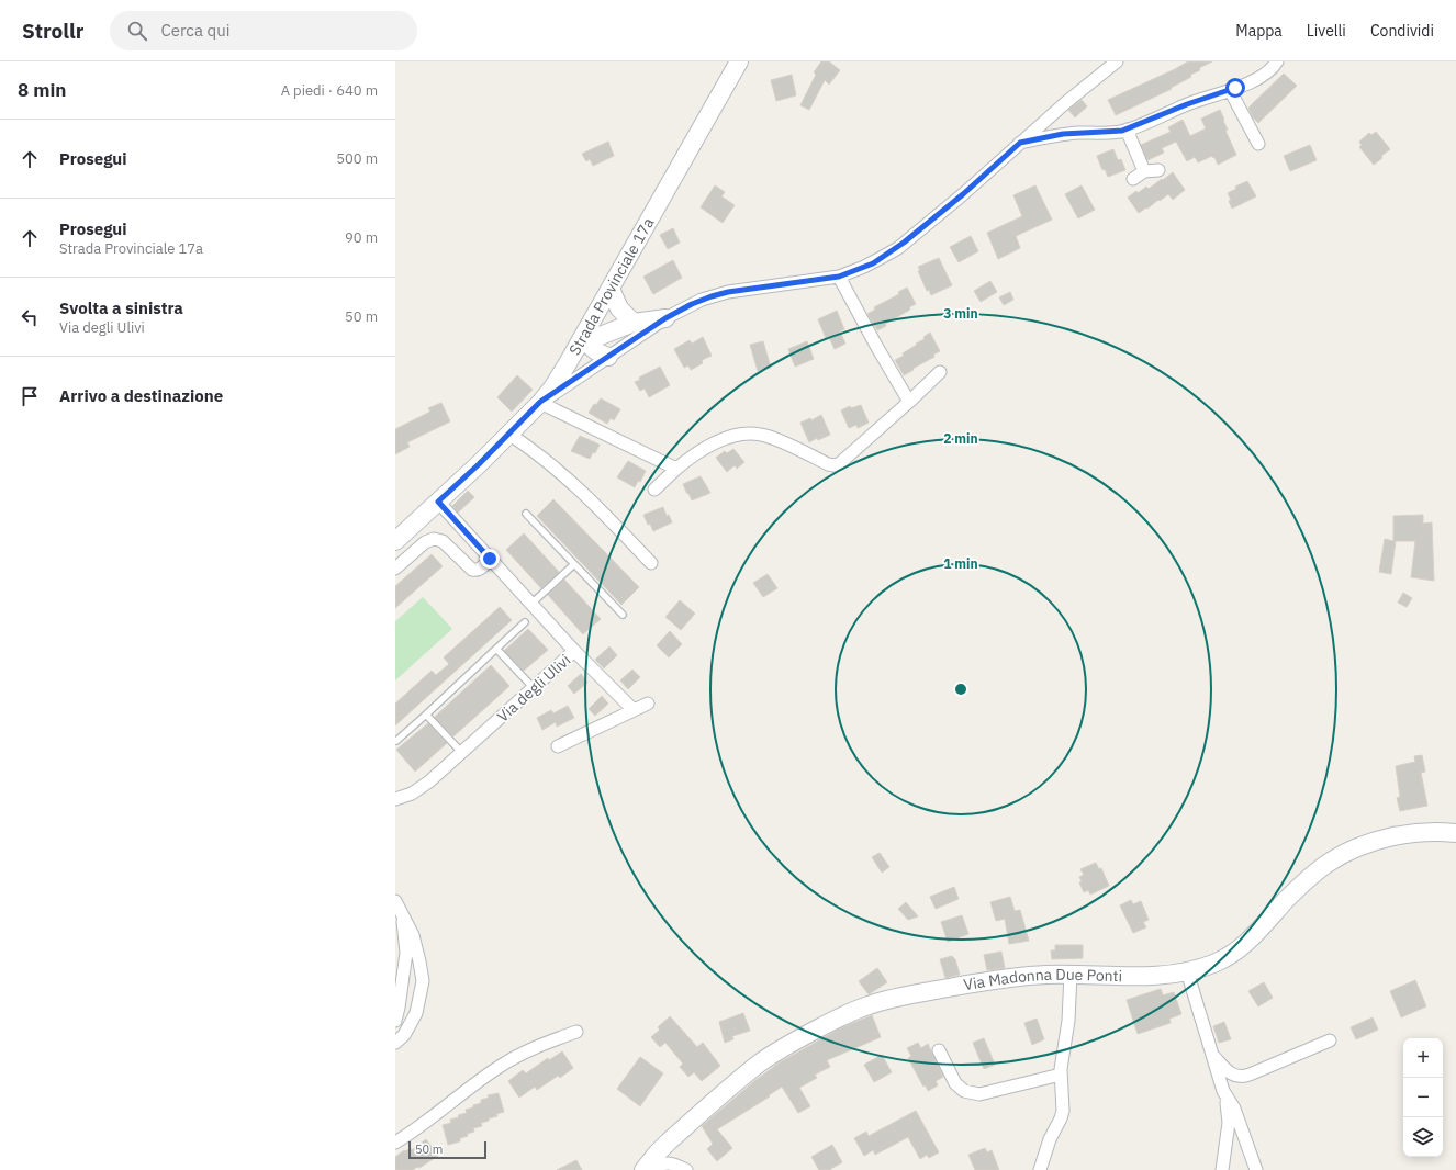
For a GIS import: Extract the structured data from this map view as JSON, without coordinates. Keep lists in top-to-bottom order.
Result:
{
  "streets": {
    "main road": ["Strada Provinciale 17a", "Via Madonna Due Ponti"],
    "street": ["Via degli Ulivi"]
  },
  "crossings": [
    ["Strada Provinciale 17a", "Via degli Ulivi"]
  ],
  "scale_bar": "50 m",
  "page": {
    "header": "Strollr",
    "search": "Cerca qui",
    "nav": ["Mappa", "Livelli", "Condividi"],
    "heading": ["8 min", "A piedi · 640 m"],
    "list": [
      ["Prosegui", "500 m"],
      ["Prosegui", "Strada Provinciale 17a", "90 m"],
      ["Svolta a sinistra", "Via degli Ulivi", "50 m"],
      "Arrivo a destinazione"
    ],
    "map_buttons": ["+", "−"],
    "scale": "50 m"
  },
  "rings": ["3 min", "2 min", "1 min"]
}
